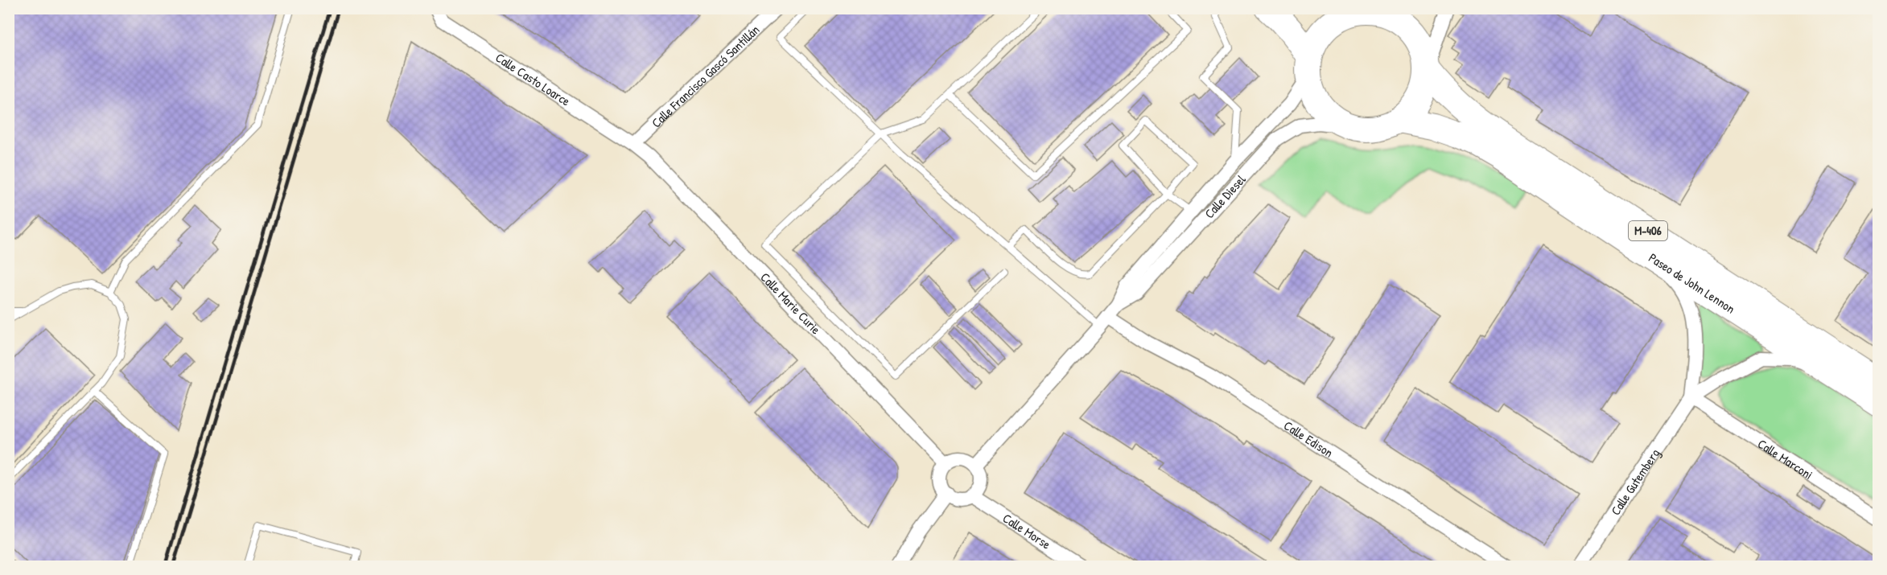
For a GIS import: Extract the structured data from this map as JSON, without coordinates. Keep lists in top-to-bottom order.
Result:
{
  "streets": {
    "highway": ["M-406", "Paseo de John Lennon"],
    "street": [
      "Calle Francisco Gascó Santillán",
      "Calle Casto Loarce",
      "Calle Diesel",
      "Calle Marie Curie",
      "Calle Edison",
      "Calle Marconi",
      "Calle Gutemberg",
      "Calle Morse"
    ]
  },
  "crossings": [
    ["Calle Francisco Gascó Santillán", "Calle Casto Loarce"],
    ["Calle Francisco Gascó Santillán", "Calle Marie Curie"],
    ["Calle Casto Loarce", "Calle Marie Curie"],
    ["Calle Diesel", "M-406"],
    ["Calle Diesel", "Paseo de John Lennon"],
    ["Calle Diesel", "Calle Marie Curie"],
    ["Calle Diesel", "Calle Edison"],
    ["Calle Diesel", "Calle Morse"],
    ["M-406", "Paseo de John Lennon"],
    ["Calle Marie Curie", "Calle Morse"],
    ["Calle Marconi", "Calle Gutemberg"]
  ]
}
